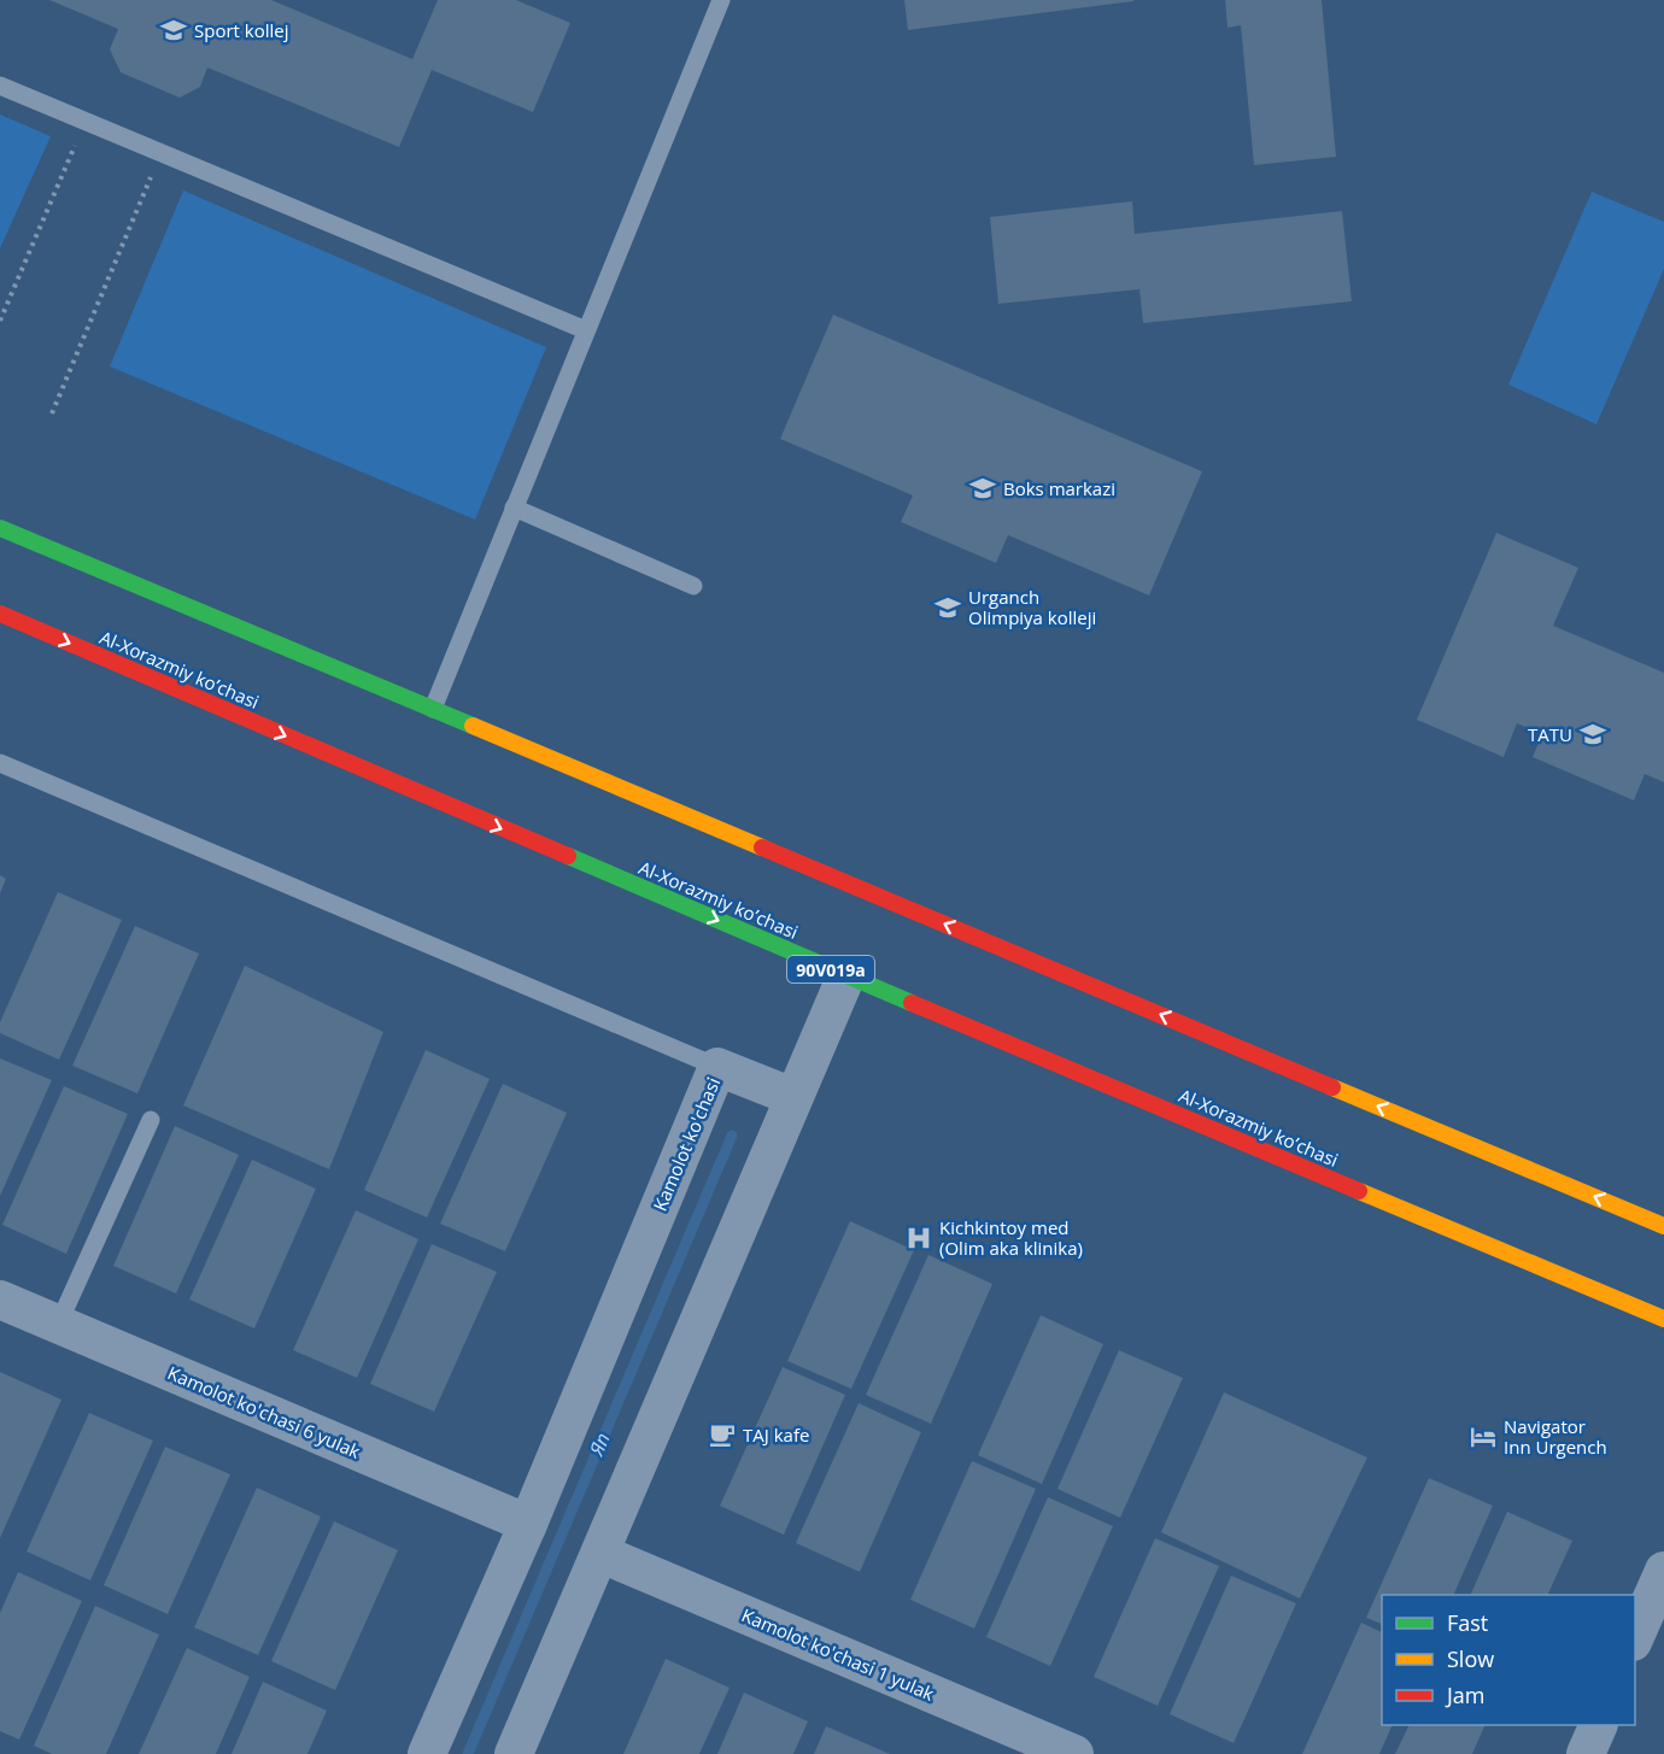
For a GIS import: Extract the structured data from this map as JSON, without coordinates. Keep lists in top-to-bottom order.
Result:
{
  "streets": {
    "main road": ["Al-Xorazmiy ko’chasi", "90V019a"],
    "street": ["Kamolot ko'chasi", "Kamolot ko'chasi 6 yulak", "Kamolot ko'chasi 1 yulak"]
  },
  "crossings": [
    ["Kamolot ko'chasi", "Kamolot ko'chasi 6 yulak"]
  ],
  "water": ["Яп"],
  "places": {
    "school or university": [
      "Sport kollej",
      "Boks markazi",
      "Urganch Olimpiya kolleji",
      "TATU"
    ],
    "hospital": ["Kichkintoy med (Olim aka klinika)"],
    "cafe": ["TAJ kafe"],
    "hotel": ["Navigator Inn Urgench"]
  },
  "legend": ["Fast", "Slow", "Jam"]
}
